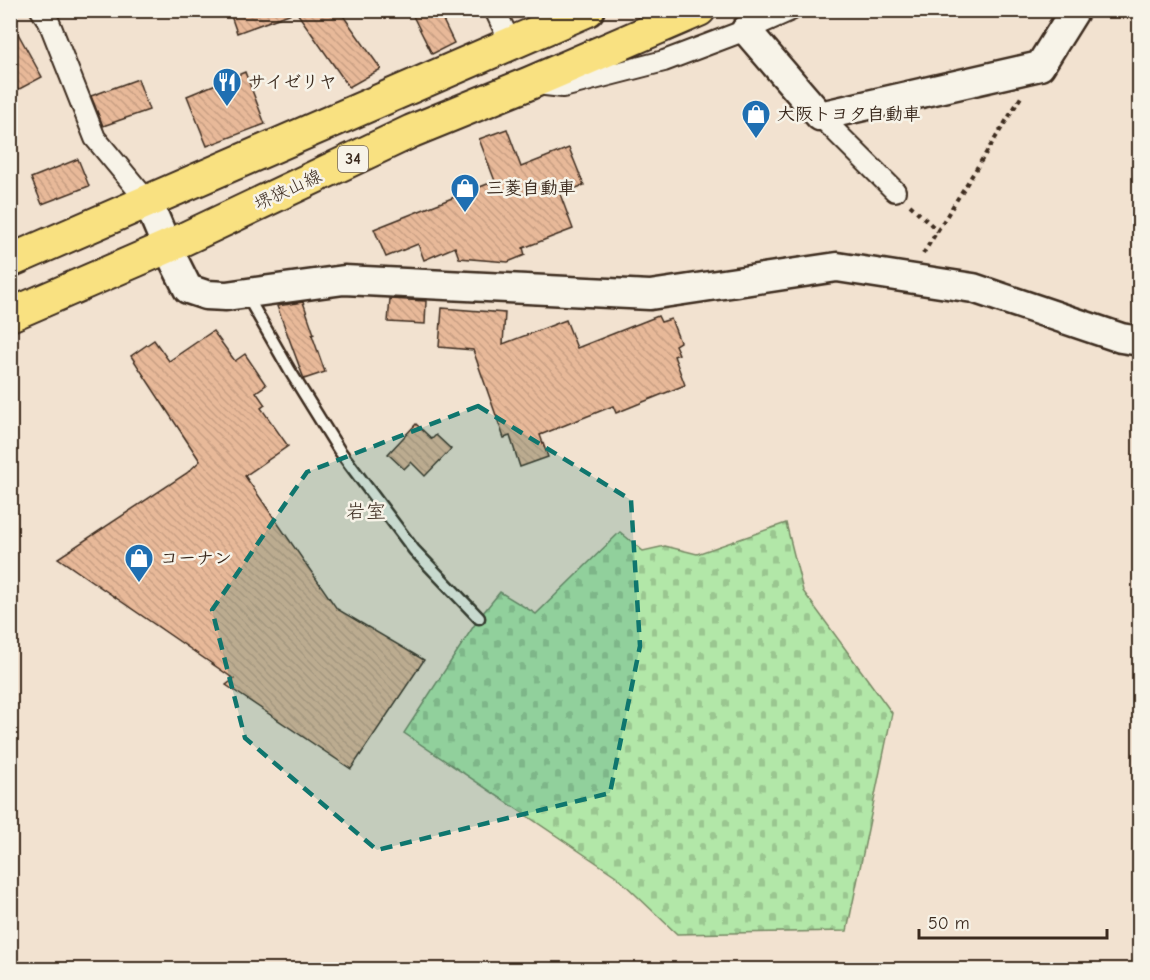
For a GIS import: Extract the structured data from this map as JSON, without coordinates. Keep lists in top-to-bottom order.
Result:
{
  "streets": {
    "main road": ["34", "堺狭山線"]
  },
  "districts": ["岩室"],
  "places": {
    "restaurant": ["サイゼリヤ"],
    "shop": ["大阪トヨタ自動車", "三菱自動車", "コーナン"]
  },
  "scale_bar": "50 m"
}
